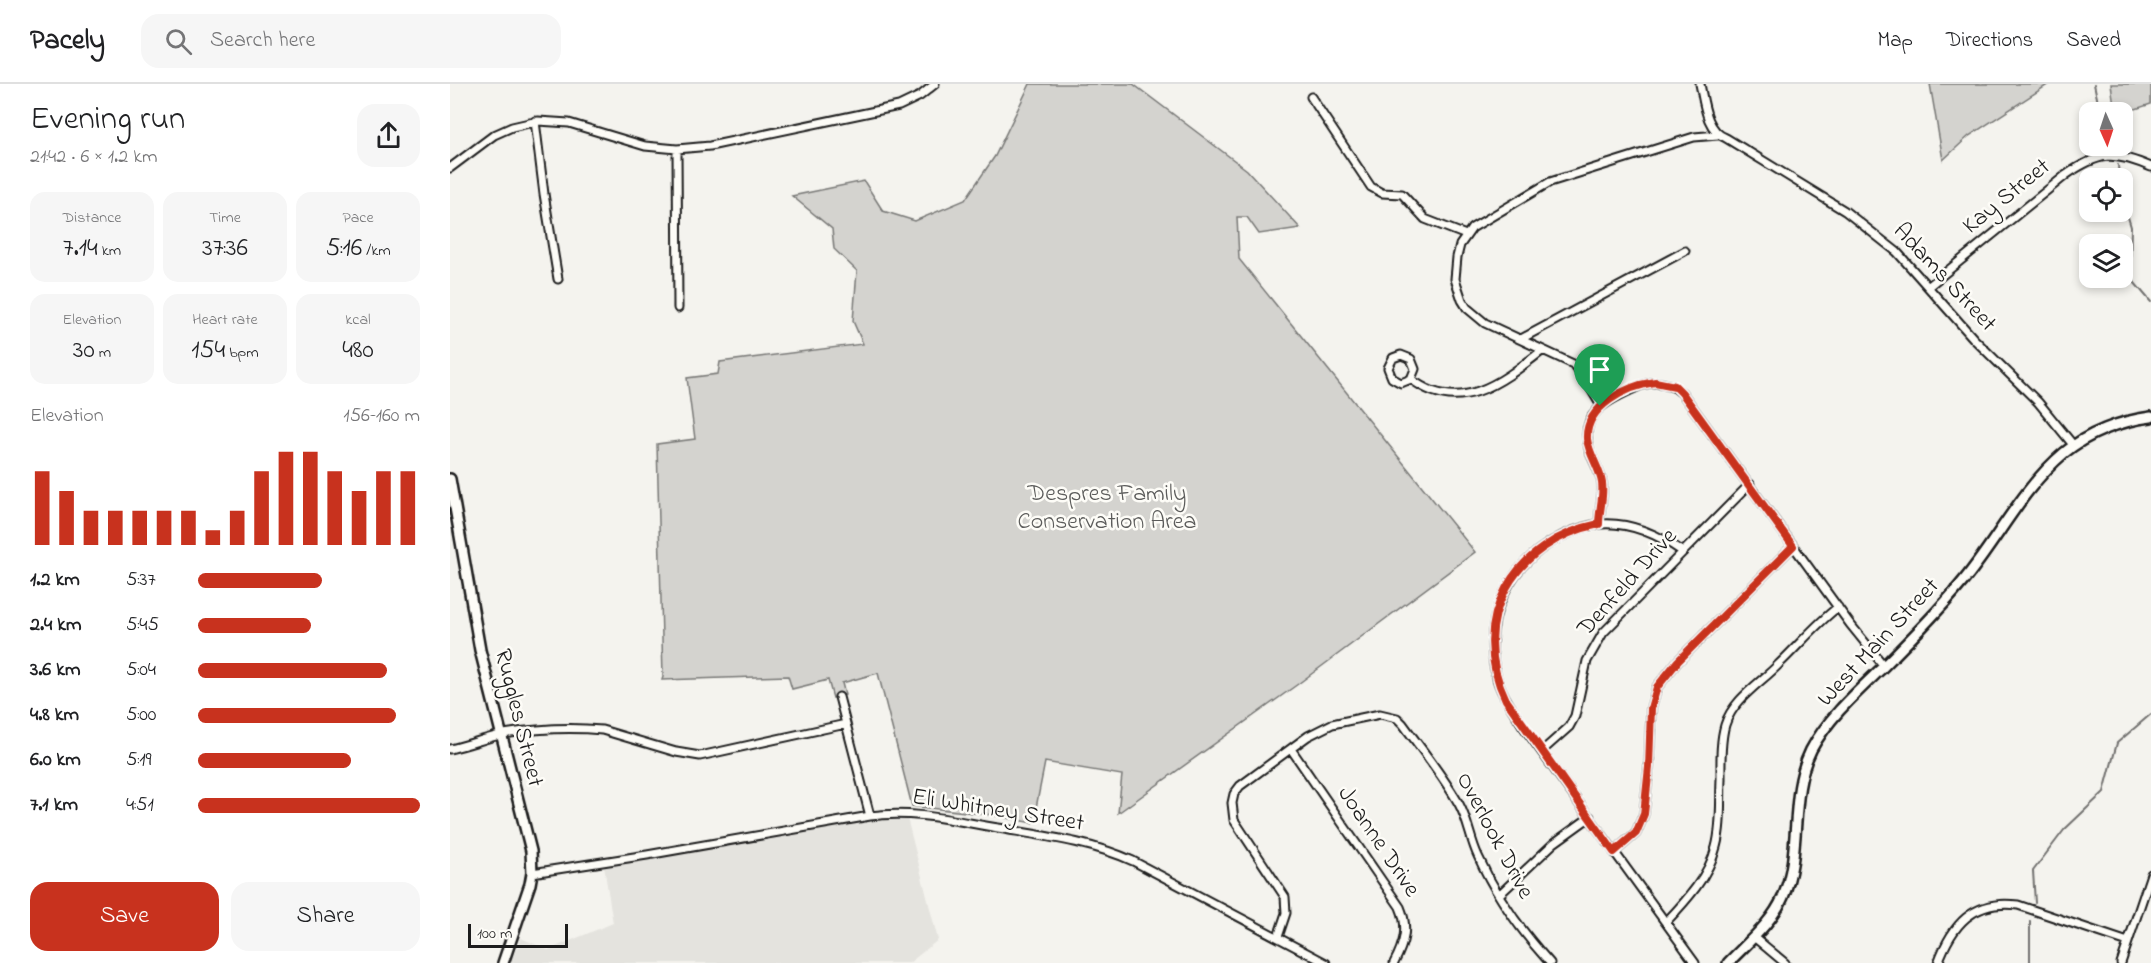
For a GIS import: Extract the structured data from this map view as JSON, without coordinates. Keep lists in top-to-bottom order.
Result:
{
  "streets": {
    "street": [
      "Kay Street",
      "Adams Street",
      "Denfeld Drive",
      "West Main Street",
      "Ruggles Street",
      "Eli Whitney Street",
      "Overlook Drive",
      "Joanne Drive"
    ]
  },
  "crossings": [
    ["Kay Street", "Adams Street"],
    ["Adams Street", "West Main Street"],
    ["Ruggles Street", "Eli Whitney Street"],
    ["Eli Whitney Street", "Overlook Drive"],
    ["Overlook Drive", "Joanne Drive"]
  ],
  "parks": ["Despres Family Conservation Area"],
  "scale_bar": "100 m",
  "north": "bottom",
  "page": {
    "header": "Pacely",
    "search": "Search here",
    "nav": ["Map", "Directions", "Saved"],
    "heading": ["Evening run", "21:42 · 6 × 1.2 km"],
    "stats": [
      ["Distance", "7.14 km"],
      ["Time", "37:36"],
      ["Pace", "5:16 /km"],
      ["Elevation", "30 m"],
      ["Heart rate", "154 bpm"],
      ["kcal", "480"]
    ],
    "chart": ["Elevation", "156–160 m"],
    "list": [
      {
        "name": "1.2 km",
        "note": "5:37"
      },
      {
        "name": "2.4 km",
        "note": "5:45"
      },
      {
        "name": "3.6 km",
        "note": "5:04"
      },
      {
        "name": "4.8 km",
        "note": "5:00"
      },
      {
        "name": "6.0 km",
        "note": "5:19"
      },
      {
        "name": "7.1 km",
        "note": "4:51"
      }
    ],
    "buttons": ["Save", "Share"],
    "scale": "100 m"
  }
}
